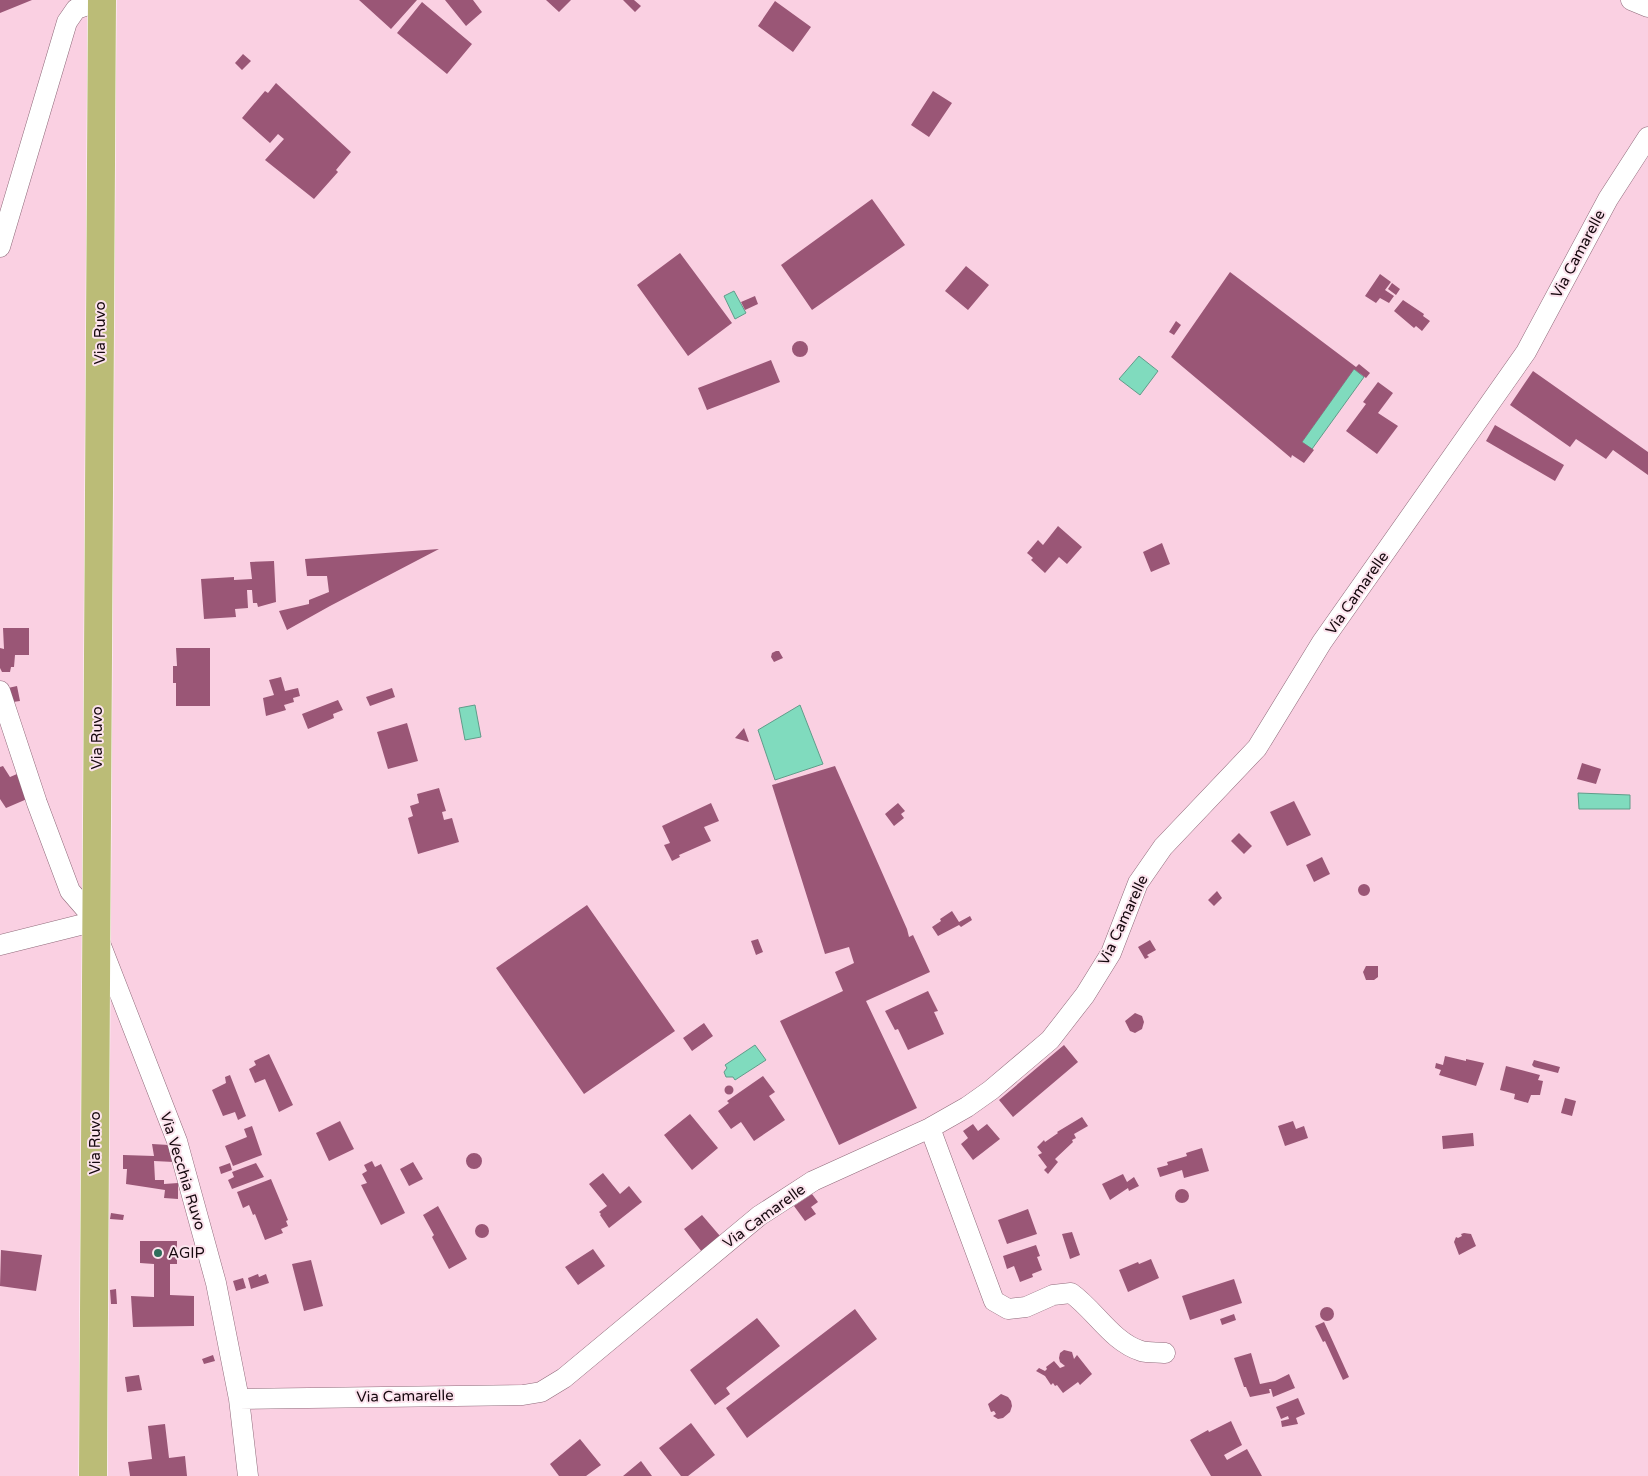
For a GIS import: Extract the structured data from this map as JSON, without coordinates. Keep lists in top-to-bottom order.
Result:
{
  "streets": {
    "main road": ["Via Ruvo"],
    "street": ["Via Camarelle", "Via Vecchia Ruvo"]
  },
  "crossings": [
    ["Via Camarelle", "Via Vecchia Ruvo"],
    ["Via Ruvo", "Via Vecchia Ruvo"]
  ],
  "places": ["AGIP"]
}
